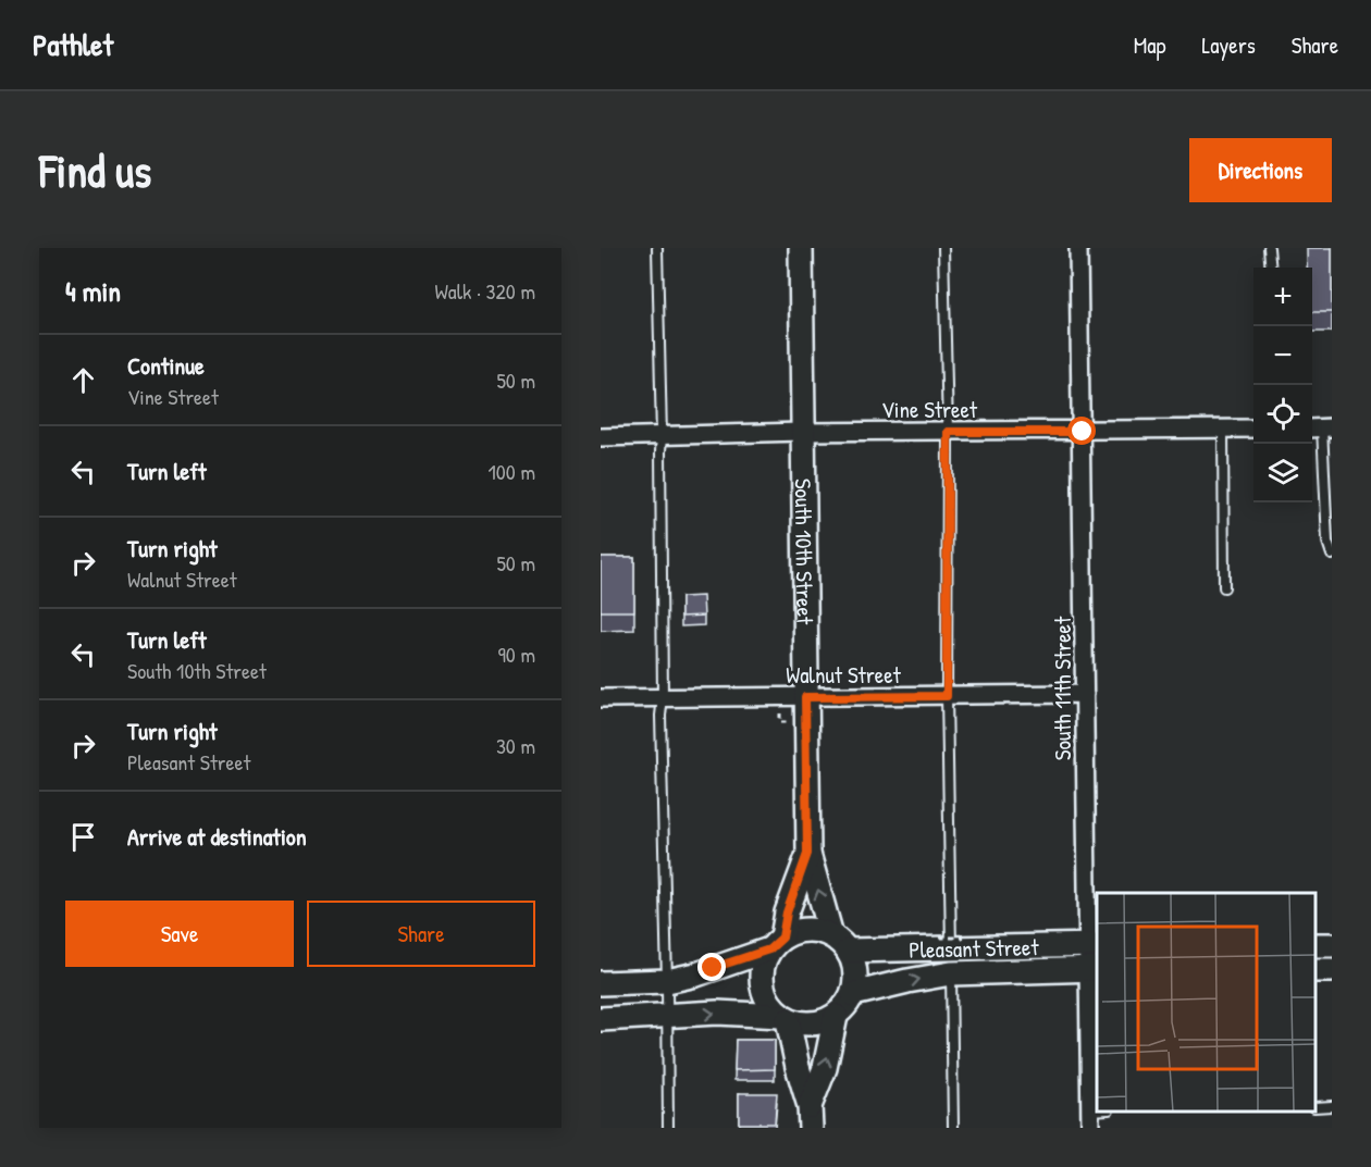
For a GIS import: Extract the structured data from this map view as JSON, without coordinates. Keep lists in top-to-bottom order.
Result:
{
  "streets": {
    "main road": ["South 10th Street", "Pleasant Street"],
    "street": ["Vine Street", "Walnut Street", "South 11th Street"]
  },
  "crossings": [
    ["Vine Street", "South 10th Street"],
    ["Vine Street", "South 11th Street"],
    ["South 10th Street", "Walnut Street"],
    ["South 10th Street", "Pleasant Street"],
    ["Walnut Street", "South 11th Street"],
    ["South 11th Street", "Pleasant Street"]
  ],
  "page": {
    "header": "Pathlet",
    "nav": ["Map", "Layers", "Share"],
    "buttons": [
      "Directions",
      ["Save", "Share"]
    ],
    "title": "Find us",
    "heading": ["4 min", "Walk · 320 m"],
    "map_buttons": ["+", "−"],
    "list": [
      ["Continue", "Vine Street", "50 m"],
      ["Turn left", "100 m"],
      ["Turn right", "Walnut Street", "50 m"],
      ["Turn left", "South 10th Street", "90 m"],
      ["Turn right", "Pleasant Street", "30 m"],
      "Arrive at destination"
    ]
  }
}
